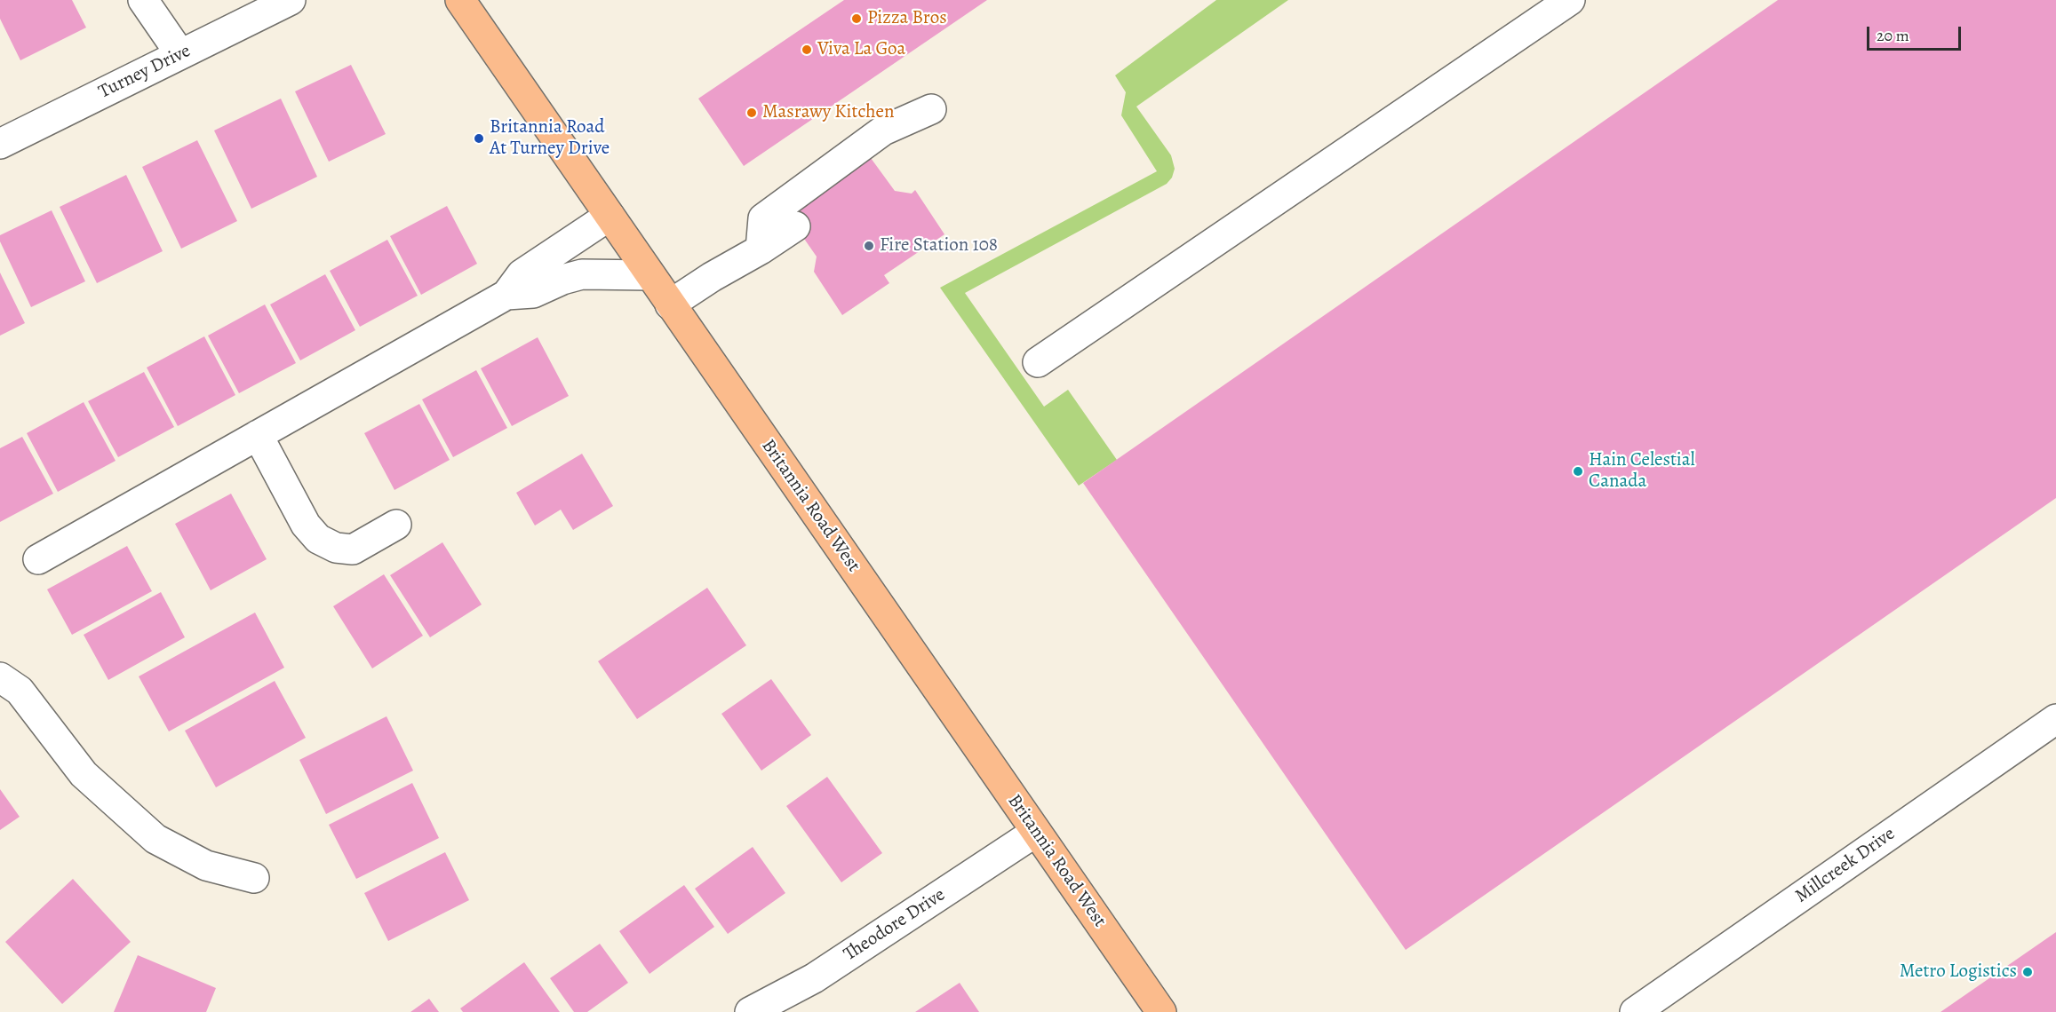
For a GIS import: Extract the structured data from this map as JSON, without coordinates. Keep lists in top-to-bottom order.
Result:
{
  "streets": {
    "main road": ["Britannia Road West"],
    "street": ["Turney Drive", "Millcreek Drive", "Theodore Drive"]
  },
  "crossings": [
    ["Britannia Road West", "Theodore Drive"]
  ],
  "places": [
    "Pizza Bros",
    "Viva La Goa",
    "Masrawy Kitchen",
    "Britannia Road At Turney Drive",
    "Fire Station 108",
    "Hain Celestial Canada",
    "Metro Logistics"
  ],
  "scale_bar": "20 m"
}
